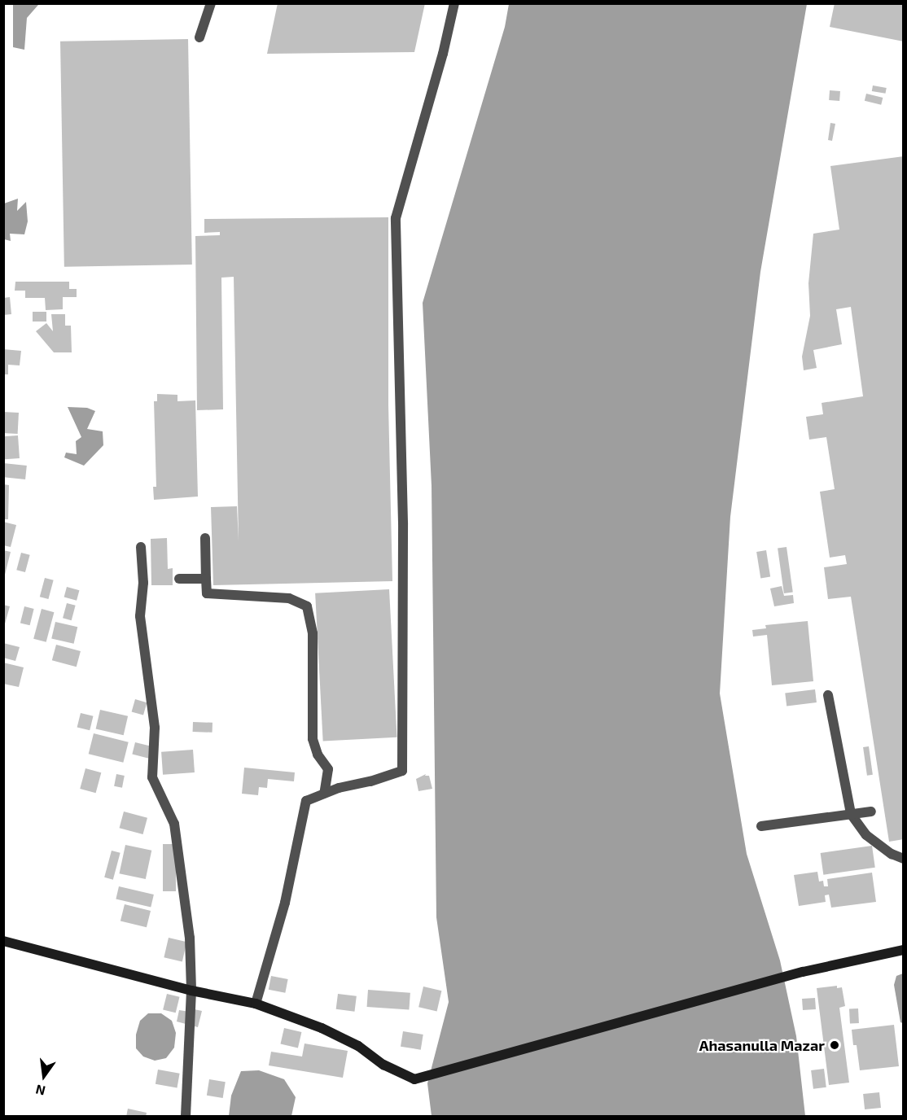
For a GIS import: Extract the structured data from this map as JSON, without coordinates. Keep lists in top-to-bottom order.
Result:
{
  "places": ["Ahasanulla Mazar"],
  "north": "bottom"
}
